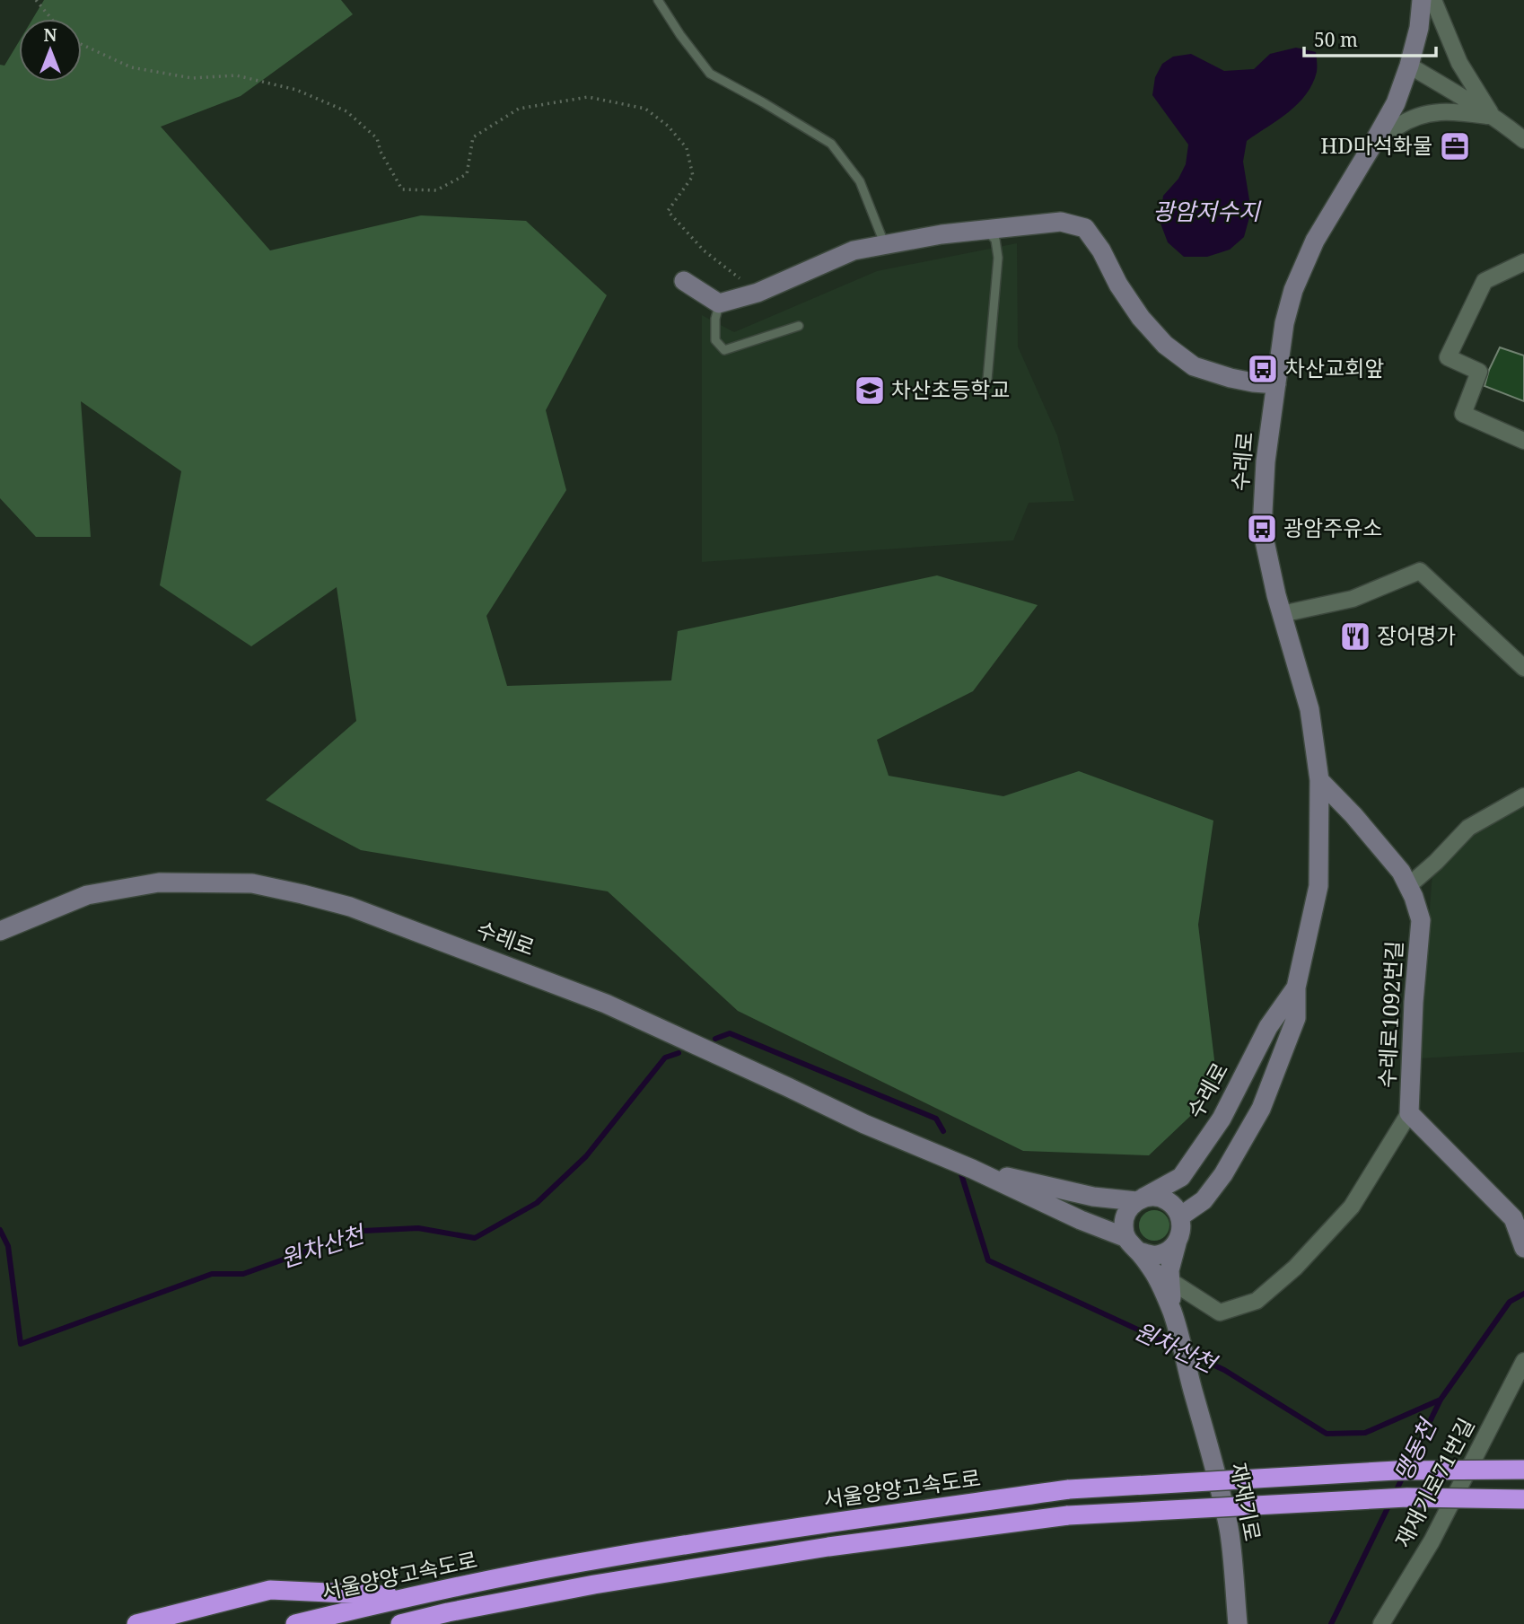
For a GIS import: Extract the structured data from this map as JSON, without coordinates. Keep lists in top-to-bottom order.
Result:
{
  "streets": {
    "highway": ["서울양양고속도로"],
    "main road": ["수레로", "수레로1092번길", "재재기로"],
    "street": ["재재기로71번길"]
  },
  "crossings": [
    ["수레로", "수레로1092번길"]
  ],
  "water": ["광암저수지", "원차산천", "맹동천"],
  "places": {
    "office": ["HD마석화물"],
    "bus stop": ["차산교회앞", "광암주유소"],
    "school or university": ["차산초등학교"],
    "restaurant": ["장어명가"]
  },
  "scale_bar": "50 m",
  "north": "top"
}
